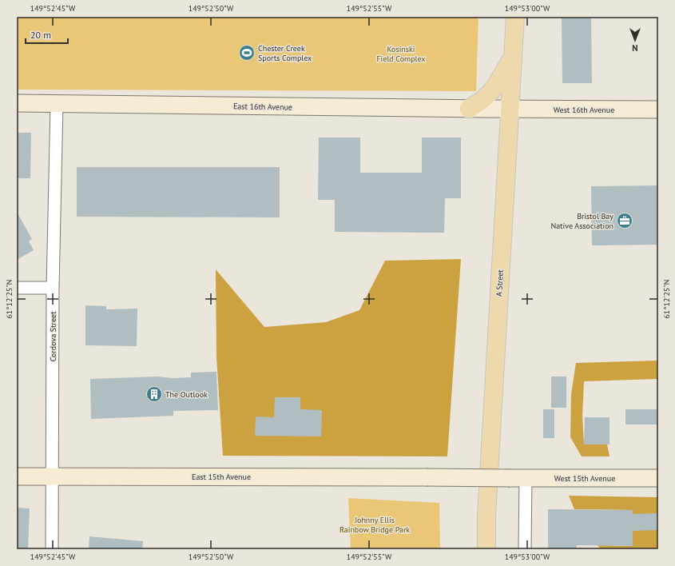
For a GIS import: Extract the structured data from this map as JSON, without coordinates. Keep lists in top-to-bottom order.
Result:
{
  "streets": {
    "main road": ["A Street"],
    "street": [
      "East 16th Avenue",
      "West 16th Avenue",
      "Cordova Street",
      "East 15th Avenue",
      "West 15th Avenue"
    ]
  },
  "crossings": [
    ["East 16th Avenue", "West 16th Avenue"],
    ["East 16th Avenue", "A Street"],
    ["East 16th Avenue", "Cordova Street"],
    ["West 16th Avenue", "A Street"],
    ["Cordova Street", "East 15th Avenue"],
    ["East 15th Avenue", "West 15th Avenue"]
  ],
  "parks": ["Kosinski Field Complex", "Johnny Ellis Rainbow Bridge Park"],
  "places": {
    "sports": ["Chester Creek Sports Complex"],
    "office": ["Bristol Bay Native Association"],
    "building": ["The Outlook"]
  },
  "scale_bar": "20 m",
  "north": "bottom",
  "coordinates": [
    "149°52'45\"W",
    "149°52'50\"W",
    "149°52'55\"W",
    "149°53'00\"W",
    "61°12'25\"N"
  ]
}
